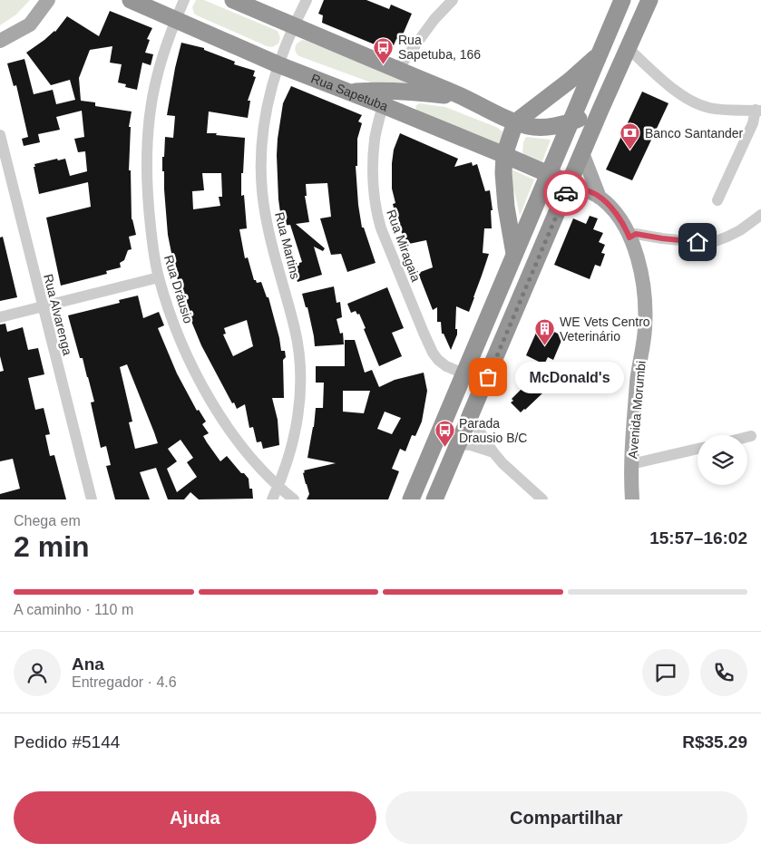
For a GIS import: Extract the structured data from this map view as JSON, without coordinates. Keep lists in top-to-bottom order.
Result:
{
  "streets": {
    "highway": ["Rua Sapetuba"],
    "main road": ["Avenida Morumbi"],
    "street": [
      "Rua Martins",
      "Rua Miragaia",
      "Rua Dráusio",
      "Rua Alvarenga"
    ]
  },
  "crossings": [
    ["Rua Sapetuba", "Rua Martins"],
    ["Rua Sapetuba", "Rua Miragaia"],
    ["Rua Sapetuba", "Rua Dráusio"],
    ["Rua Sapetuba", "Avenida Morumbi"],
    ["Rua Martins", "Rua Dráusio"]
  ],
  "places": {
    "bus stop": ["Rua Sapetuba, 166", "Parada Drausio B/C"],
    "bank": ["Banco Santander"],
    "building": ["WE Vets Centro Veterinário"],
    "other": ["McDonald's"]
  },
  "page": {
    "bubble": "McDonald's",
    "heading": ["2 min", "Chega em", "15:57–16:02"],
    "panel": [
      "Ana",
      "Entregador · 4.6",
      "Pedido #5144",
      "R$35.29"
    ],
    "bar": "A caminho · 110 m",
    "buttons": ["Ajuda", "Compartilhar"]
  }
}
